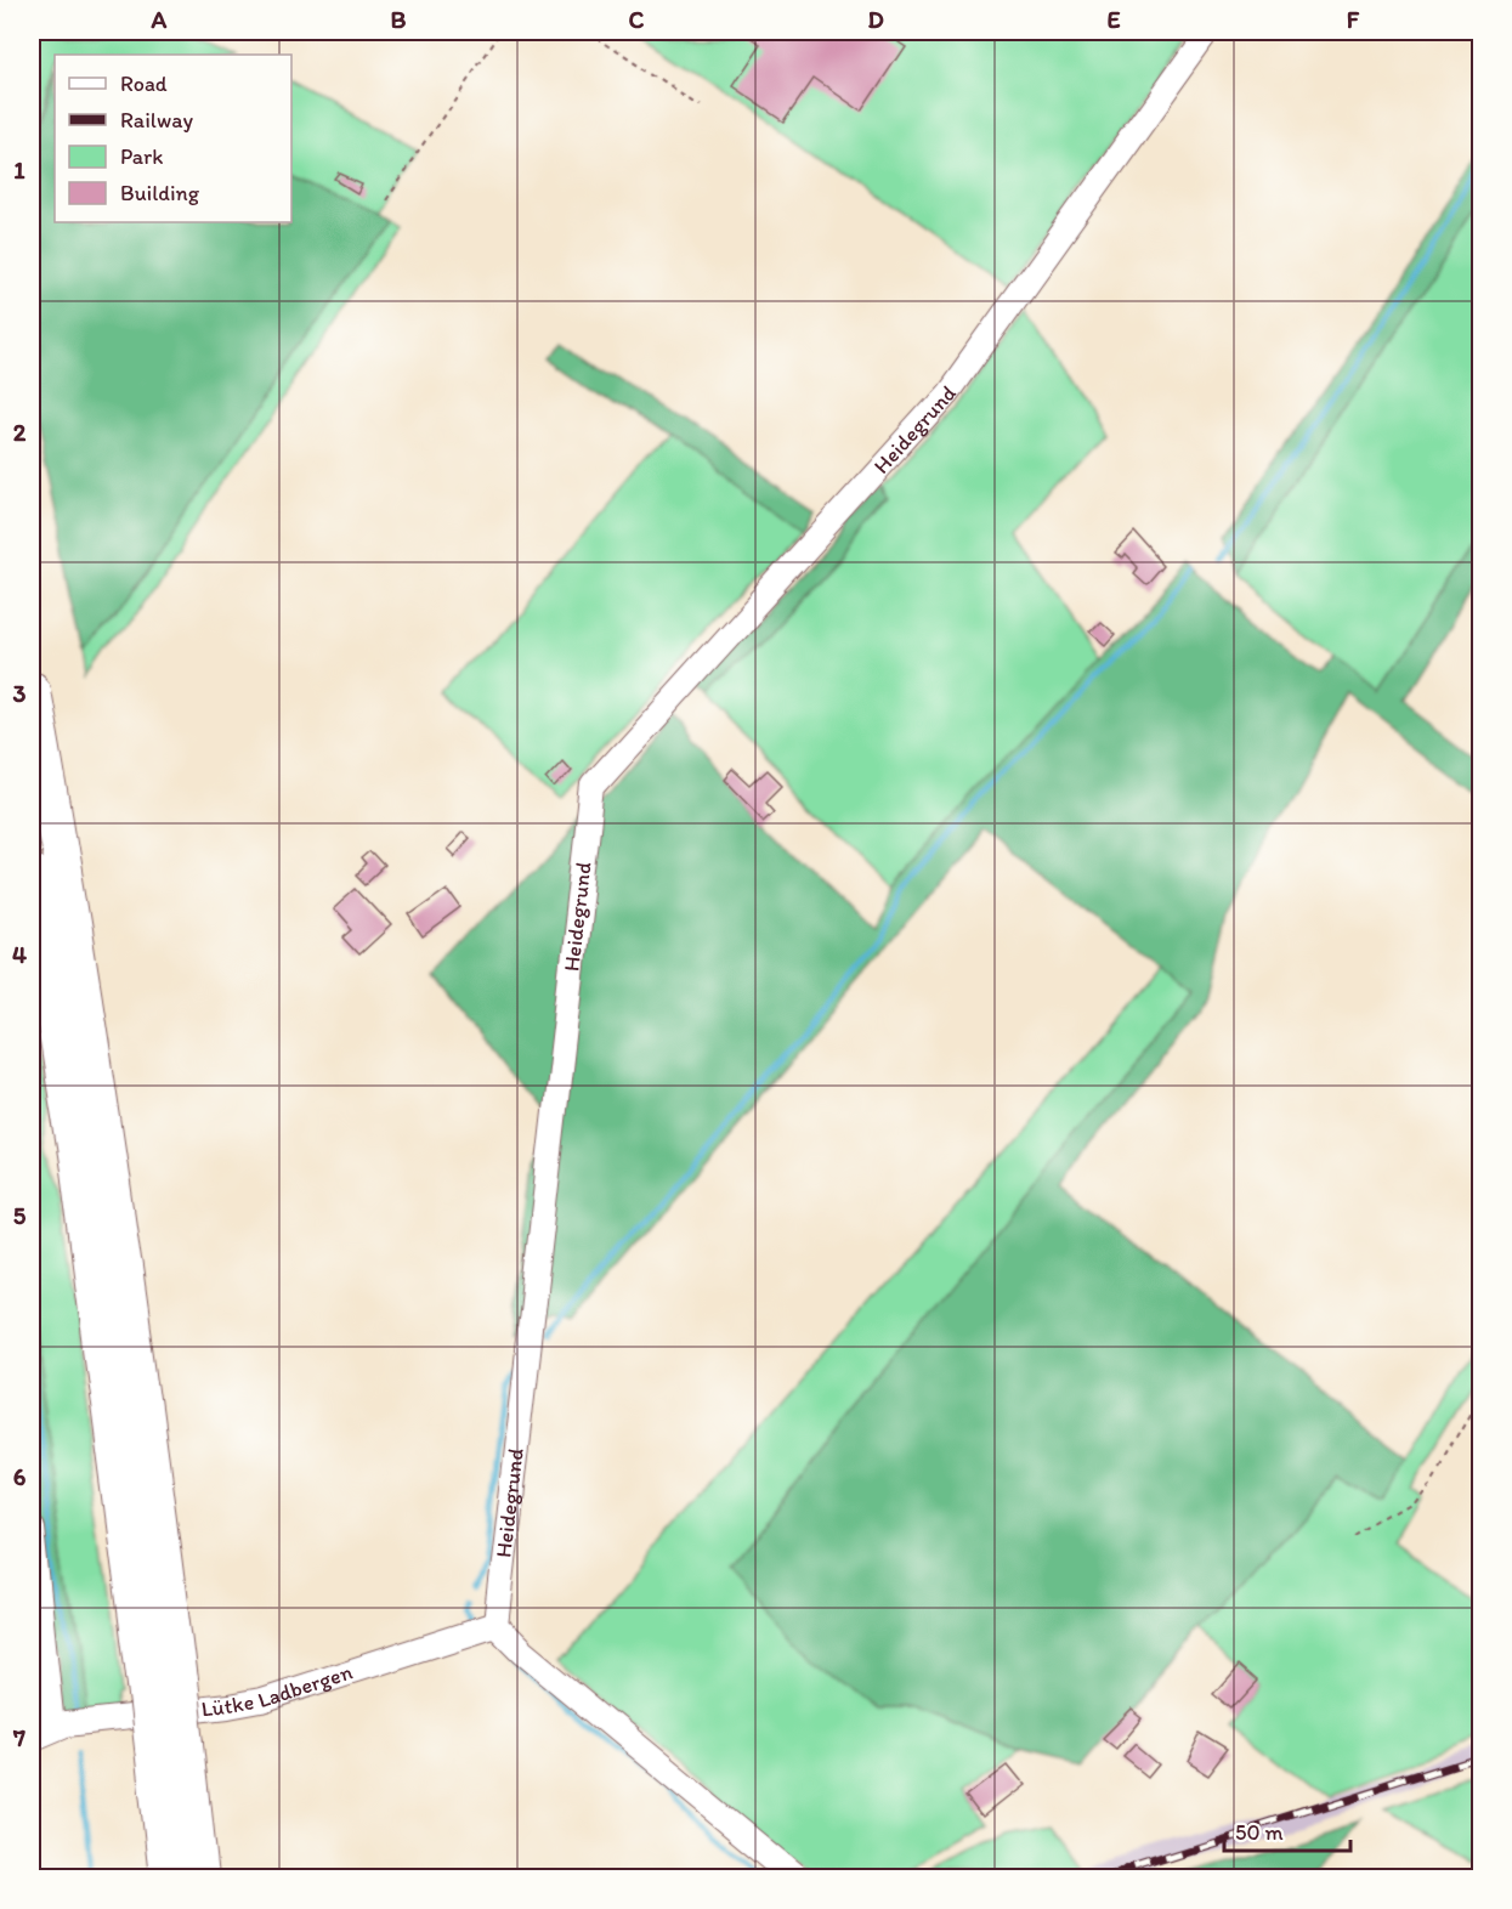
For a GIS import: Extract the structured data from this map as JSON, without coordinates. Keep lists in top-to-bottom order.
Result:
{
  "streets": {
    "street": ["Heidegrund", "Lütke Ladbergen"]
  },
  "crossings": [
    ["Heidegrund", "Lütke Ladbergen"]
  ],
  "legend": [
    "Road",
    "Railway",
    "Park",
    "Building"
  ],
  "scale_bar": "50 m",
  "grid": {
    "columns": [
      "A",
      "B",
      "C",
      "D",
      "E",
      "F"
    ],
    "rows": [
      "1",
      "2",
      "3",
      "4",
      "5",
      "6",
      "7"
    ]
  }
}
